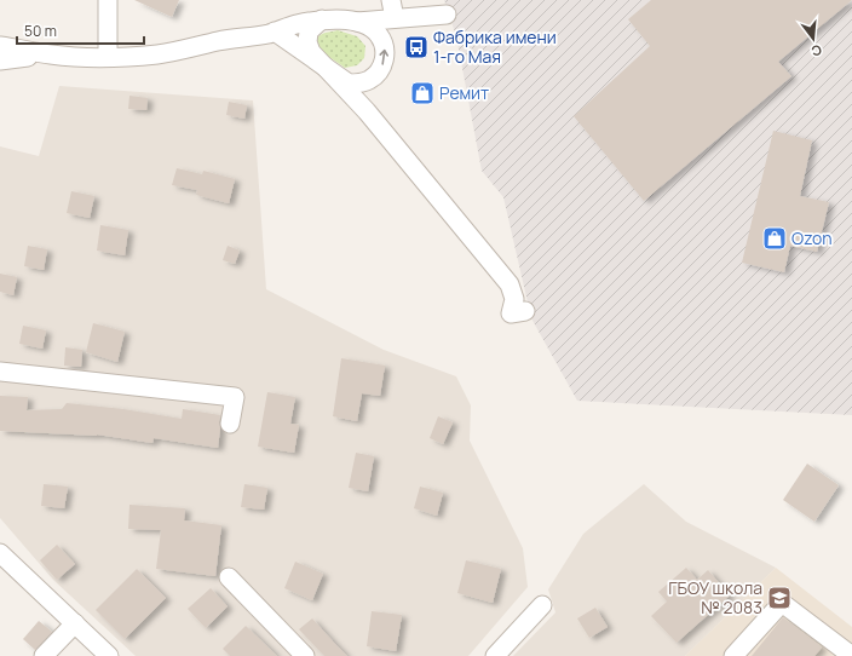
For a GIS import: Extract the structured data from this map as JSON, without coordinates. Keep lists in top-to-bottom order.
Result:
{
  "places": {
    "bus stop": ["Фабрика имени 1-го Мая"],
    "shop": ["Ремит", "Ozon"],
    "school or university": ["ГБОУ школа № 2083"]
  },
  "scale_bar": "50 m",
  "north": "bottom"
}
